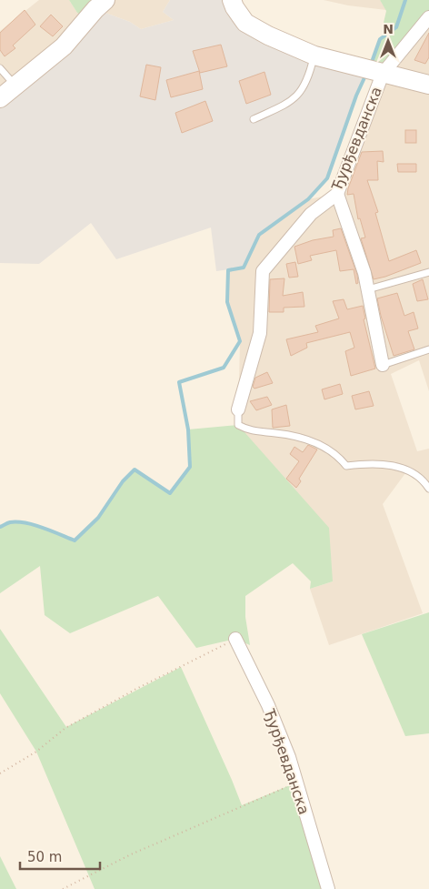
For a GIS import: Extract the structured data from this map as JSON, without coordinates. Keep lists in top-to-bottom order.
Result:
{
  "streets": {
    "street": ["Ђурђевданска"]
  },
  "scale_bar": "50 m",
  "north": "top"
}
